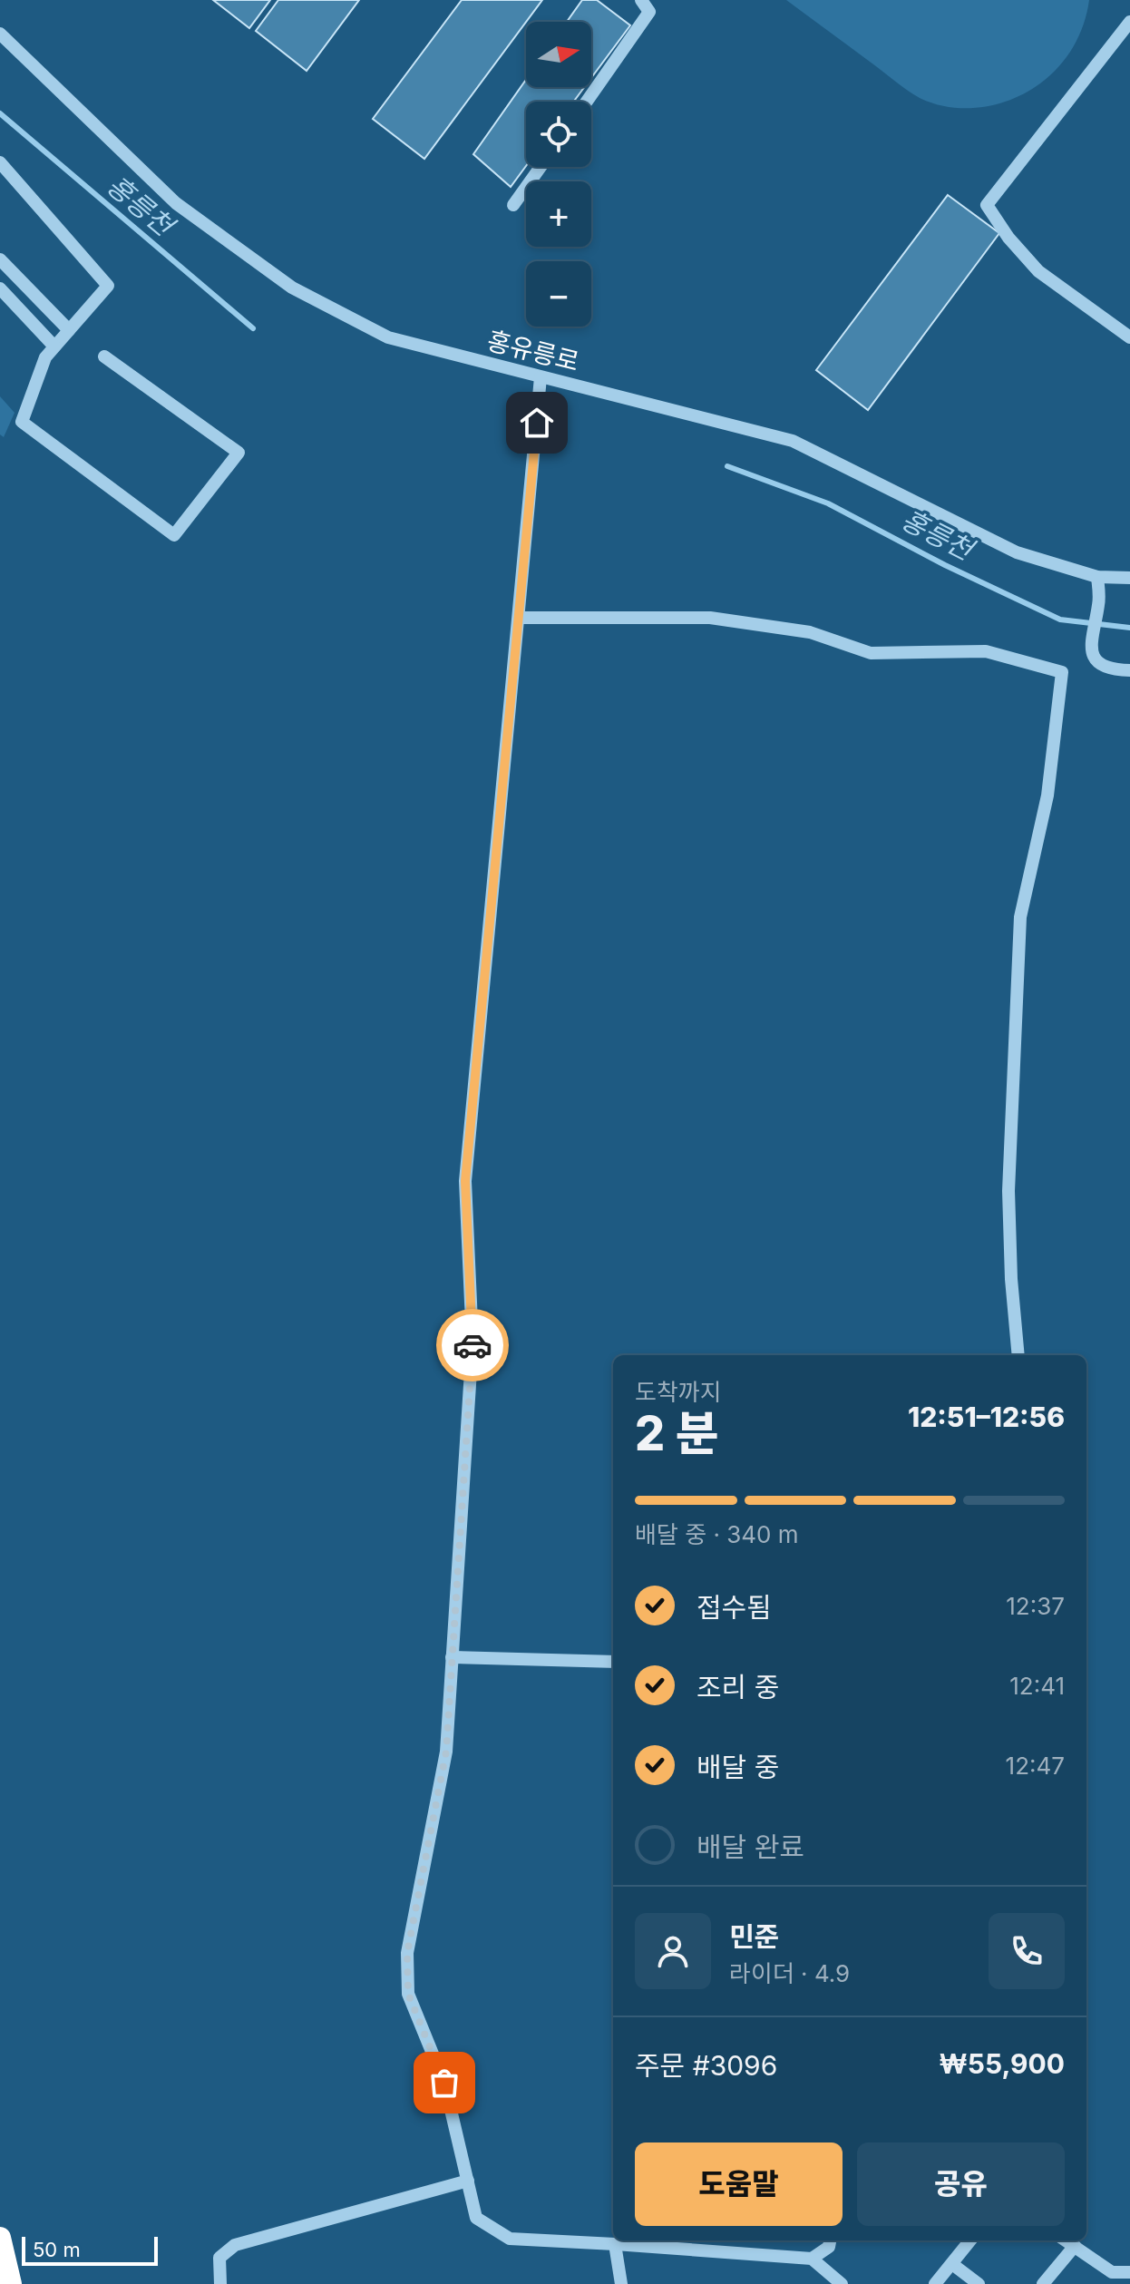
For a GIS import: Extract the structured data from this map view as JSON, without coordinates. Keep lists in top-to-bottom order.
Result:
{
  "streets": {
    "street": ["홍유릉로"]
  },
  "water": ["홍릉천"],
  "scale_bar": "50 m",
  "north": "right",
  "page": {
    "map_buttons": ["+", "−"],
    "heading": ["2 분", "도착까지", "12:51–12:56"],
    "panel": [
      "민준",
      "라이더 · 4.9",
      "주문 #3096",
      "₩55,900"
    ],
    "bar": "배달 중 · 340 m",
    "list": [
      ["접수됨", "12:37"],
      ["조리 중", "12:41"],
      ["배달 중", "12:47"],
      "배달 완료"
    ],
    "buttons": ["도움말", "공유"],
    "scale": "50 m"
  }
}
